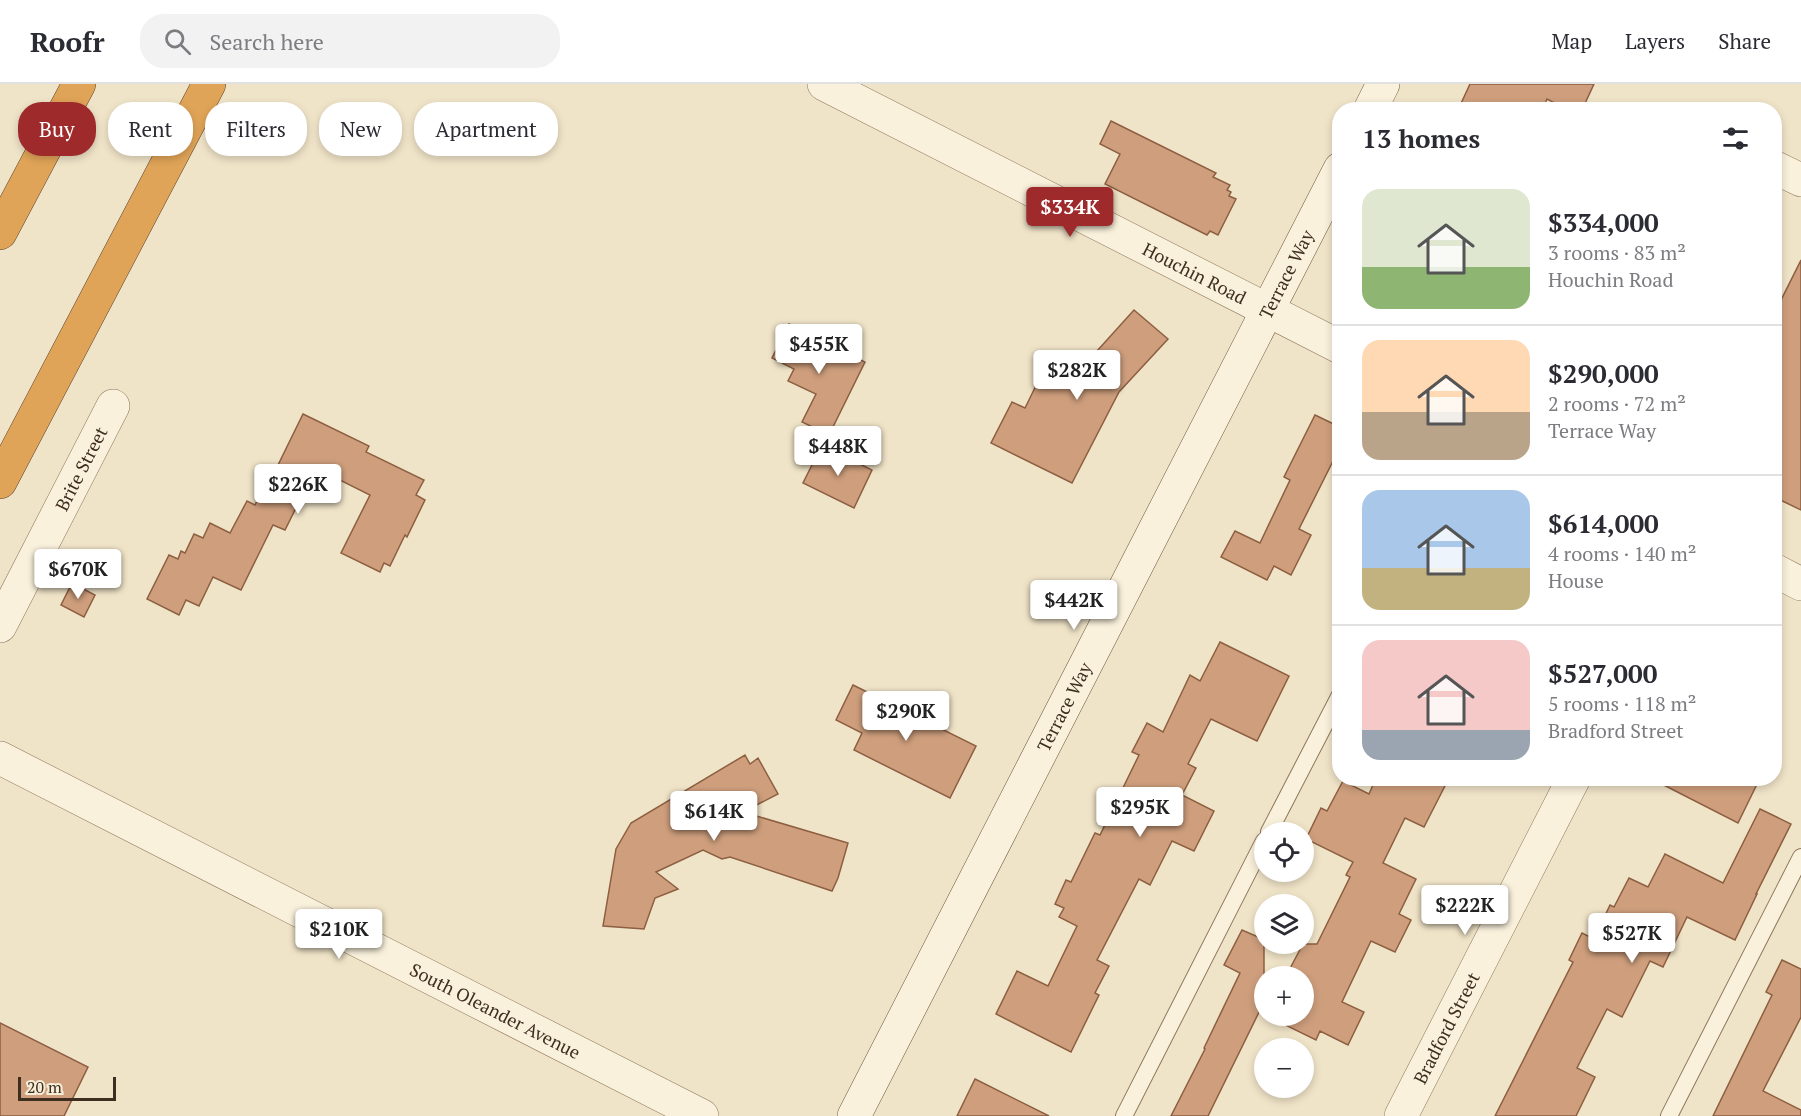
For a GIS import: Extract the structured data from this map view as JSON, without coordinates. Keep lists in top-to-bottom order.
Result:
{
  "streets": {
    "street": [
      "Houchin Road",
      "Terrace Way",
      "Brite Street",
      "South Oleander Avenue",
      "Bradford Street"
    ]
  },
  "crossings": [
    ["Houchin Road", "Terrace Way"]
  ],
  "scale_bar": "20 m",
  "page": {
    "header": "Roofr",
    "search": "Search here",
    "nav": ["Map", "Layers", "Share"],
    "chip": [
      "Buy",
      "Rent",
      "Filters",
      "New",
      "Apartment"
    ],
    "heading": "13 homes",
    "list": [
      {
        "name": "$334,000",
        "note": "3 rooms · 83 m² · Houchin Road"
      },
      {
        "name": "$290,000",
        "note": "2 rooms · 72 m² · Terrace Way"
      },
      {
        "name": "$614,000",
        "note": "4 rooms · 140 m² · House"
      },
      {
        "name": "$527,000",
        "note": "5 rooms · 118 m² · Bradford Street"
      }
    ],
    "price": [
      "$334K",
      "$455K",
      "$282K",
      "$448K",
      "$226K",
      "$670K",
      "$442K",
      "$290K",
      "$295K",
      "$614K",
      "$222K",
      "$210K",
      "$527K"
    ],
    "map_buttons": ["+", "−"],
    "scale": "20 m"
  }
}
